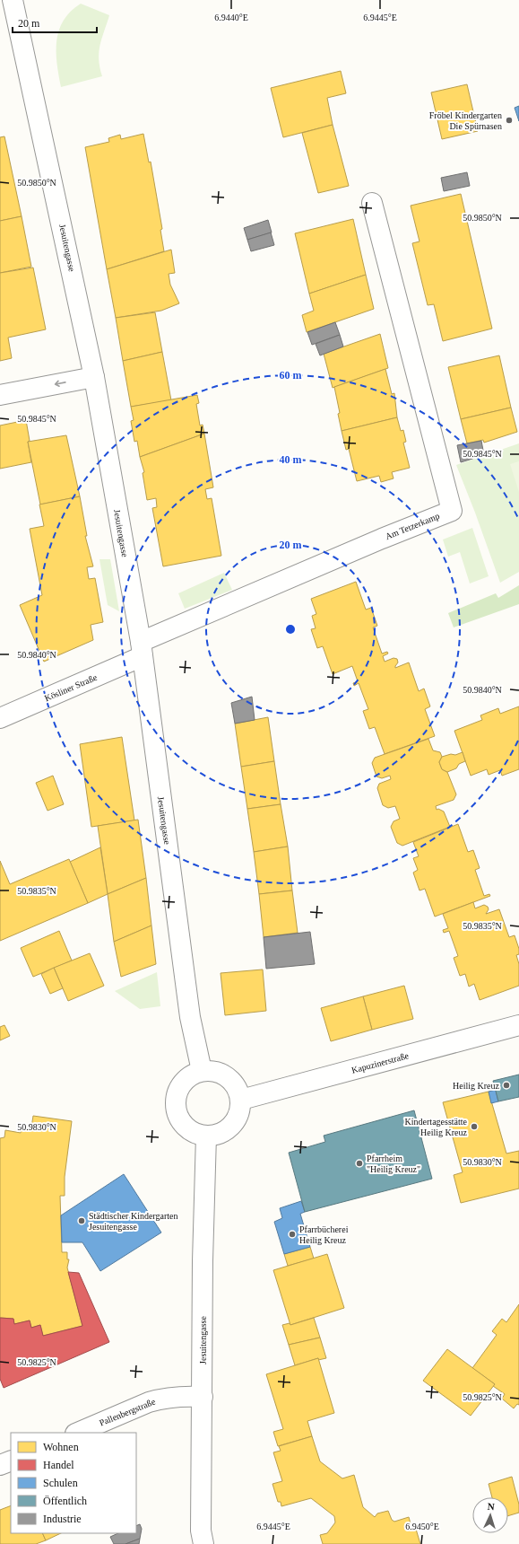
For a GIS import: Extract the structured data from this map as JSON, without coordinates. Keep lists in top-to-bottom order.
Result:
{
  "streets": {
    "street": [
      "Jesuitengasse",
      "Am Tetzerkamp",
      "Kösliner Straße",
      "Kapuzinerstraße",
      "Pallenbergstraße"
    ]
  },
  "crossings": [
    ["Jesuitengasse", "Am Tetzerkamp"],
    ["Jesuitengasse", "Kösliner Straße"],
    ["Jesuitengasse", "Kapuzinerstraße"],
    ["Jesuitengasse", "Pallenbergstraße"],
    ["Am Tetzerkamp", "Kösliner Straße"]
  ],
  "places": [
    "Fröbel Kindergarten Die Spürnasen",
    "Heilig Kreuz",
    "Kindertagesstätte Heilig Kreuz",
    "Pfarrheim \"Heilig Kreuz\"",
    "Städtischer Kindergarten Jesuitengasse",
    "Pfarrbücherei Heilig Kreuz"
  ],
  "legend": [
    "Wohnen",
    "Handel",
    "Schulen",
    "Öffentlich",
    "Industrie"
  ],
  "scale_bar": "20 m",
  "north": "top",
  "coordinates": [
    "6.9440°E",
    "6.9445°E",
    "50.9850°N",
    "50.9845°N",
    "50.9840°N",
    "50.9835°N",
    "50.9830°N",
    "50.9825°N",
    "6.9450°E"
  ],
  "rings": ["60 m", "40 m", "20 m"]
}
